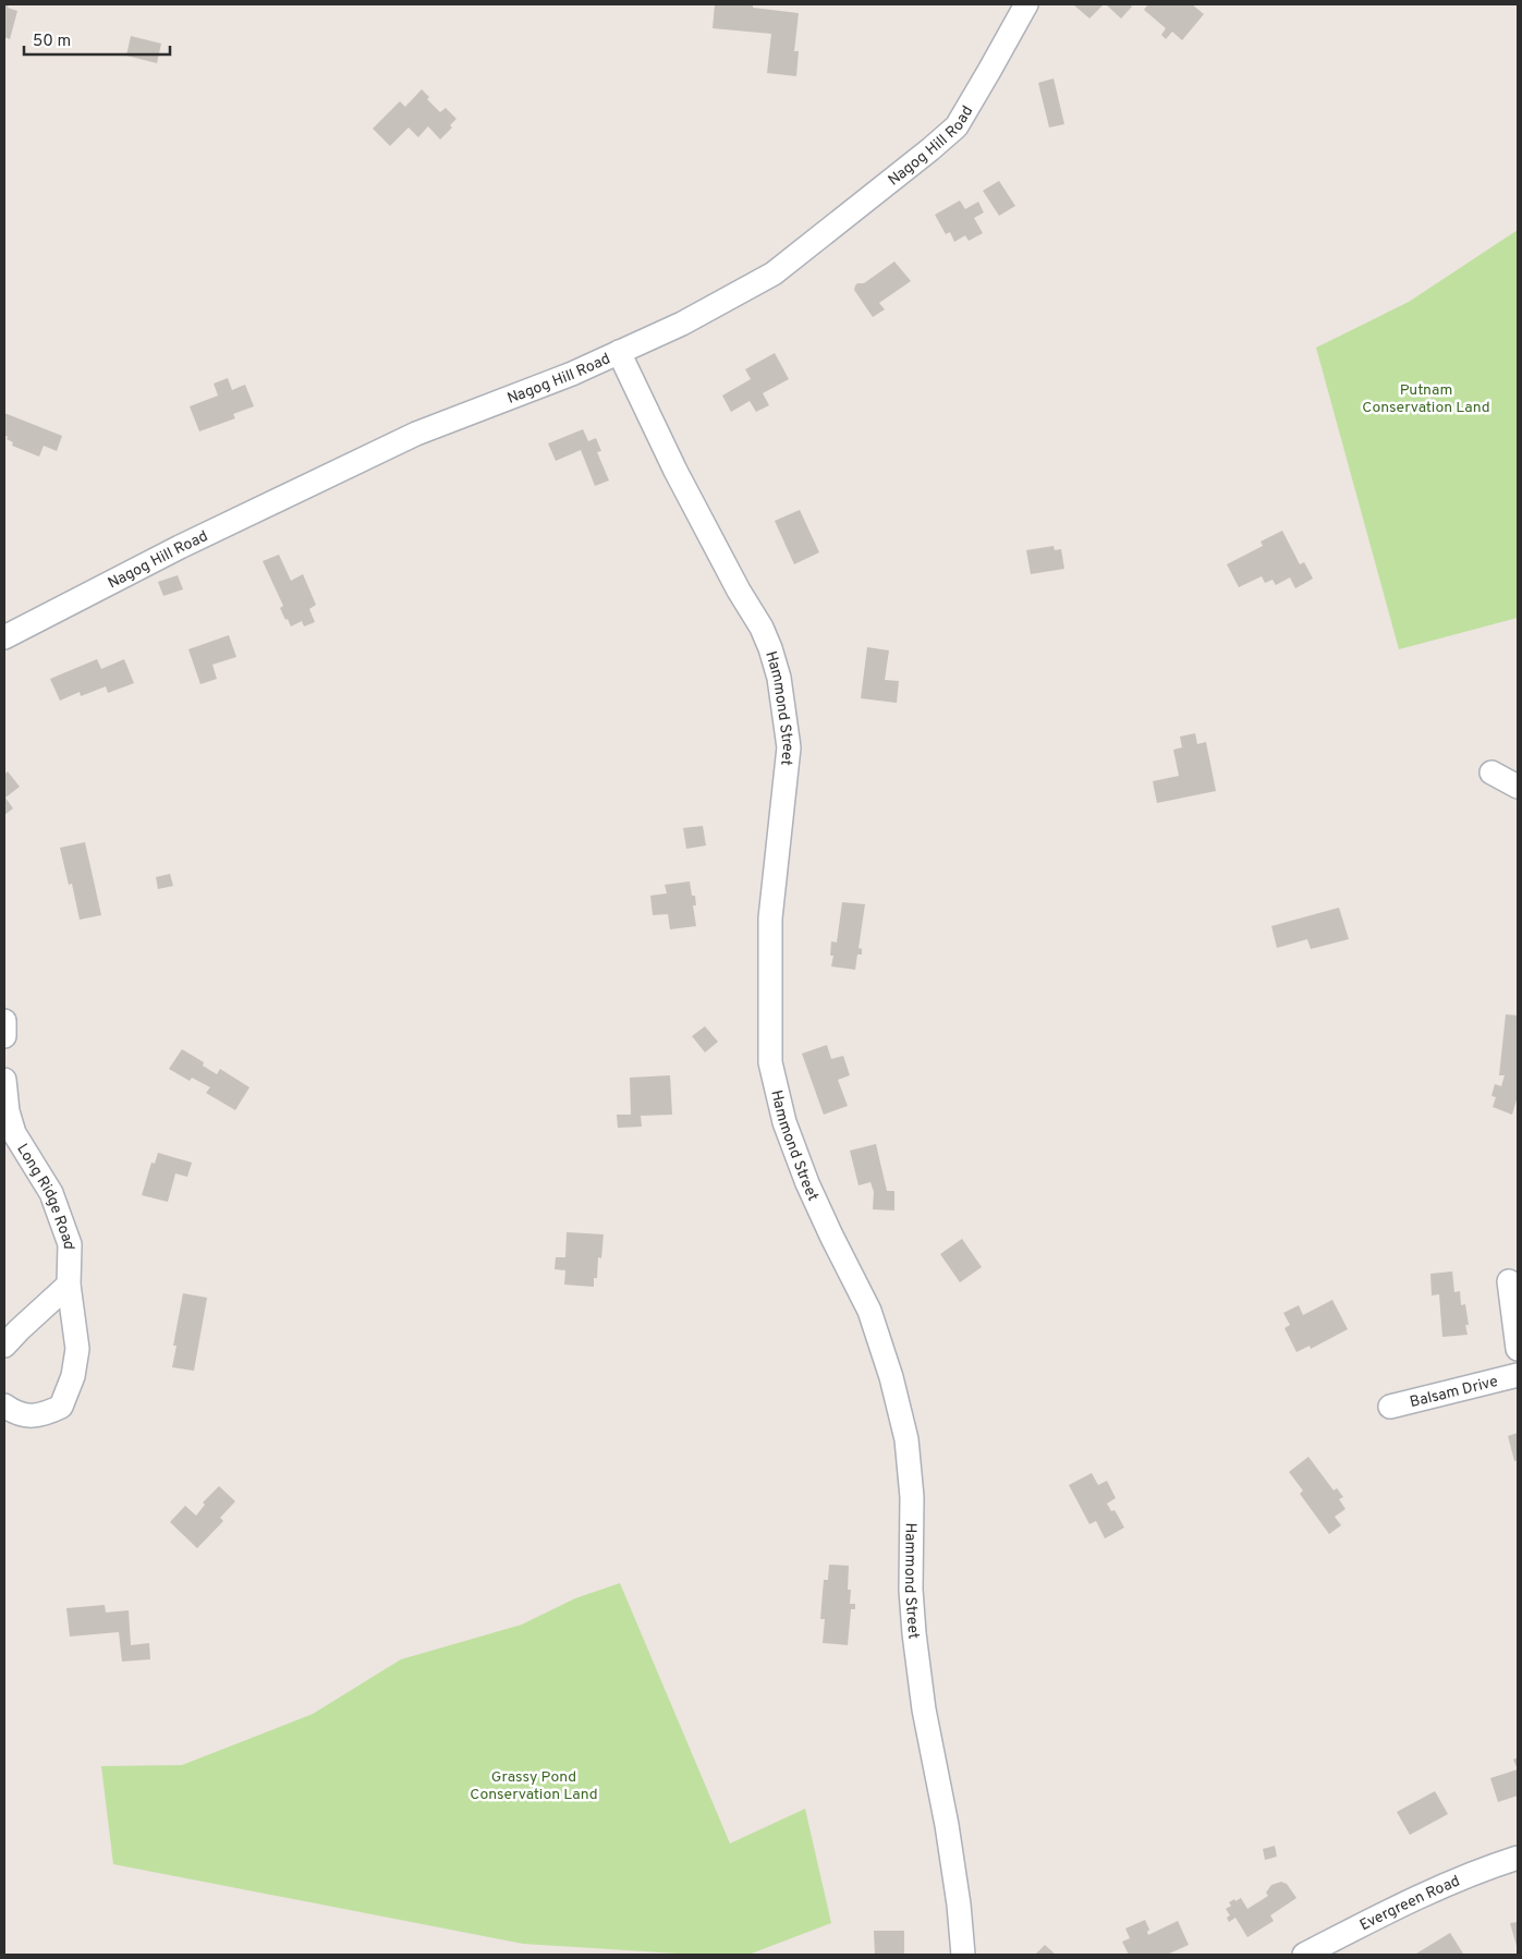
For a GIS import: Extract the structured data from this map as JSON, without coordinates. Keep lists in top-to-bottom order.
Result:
{
  "streets": {
    "street": [
      "Nagog Hill Road",
      "Hammond Street",
      "Long Ridge Road",
      "Balsam Drive",
      "Evergreen Road"
    ]
  },
  "crossings": [
    ["Nagog Hill Road", "Hammond Street"]
  ],
  "parks": ["Putnam Conservation Land", "Grassy Pond Conservation Land"],
  "scale_bar": "50 m"
}
